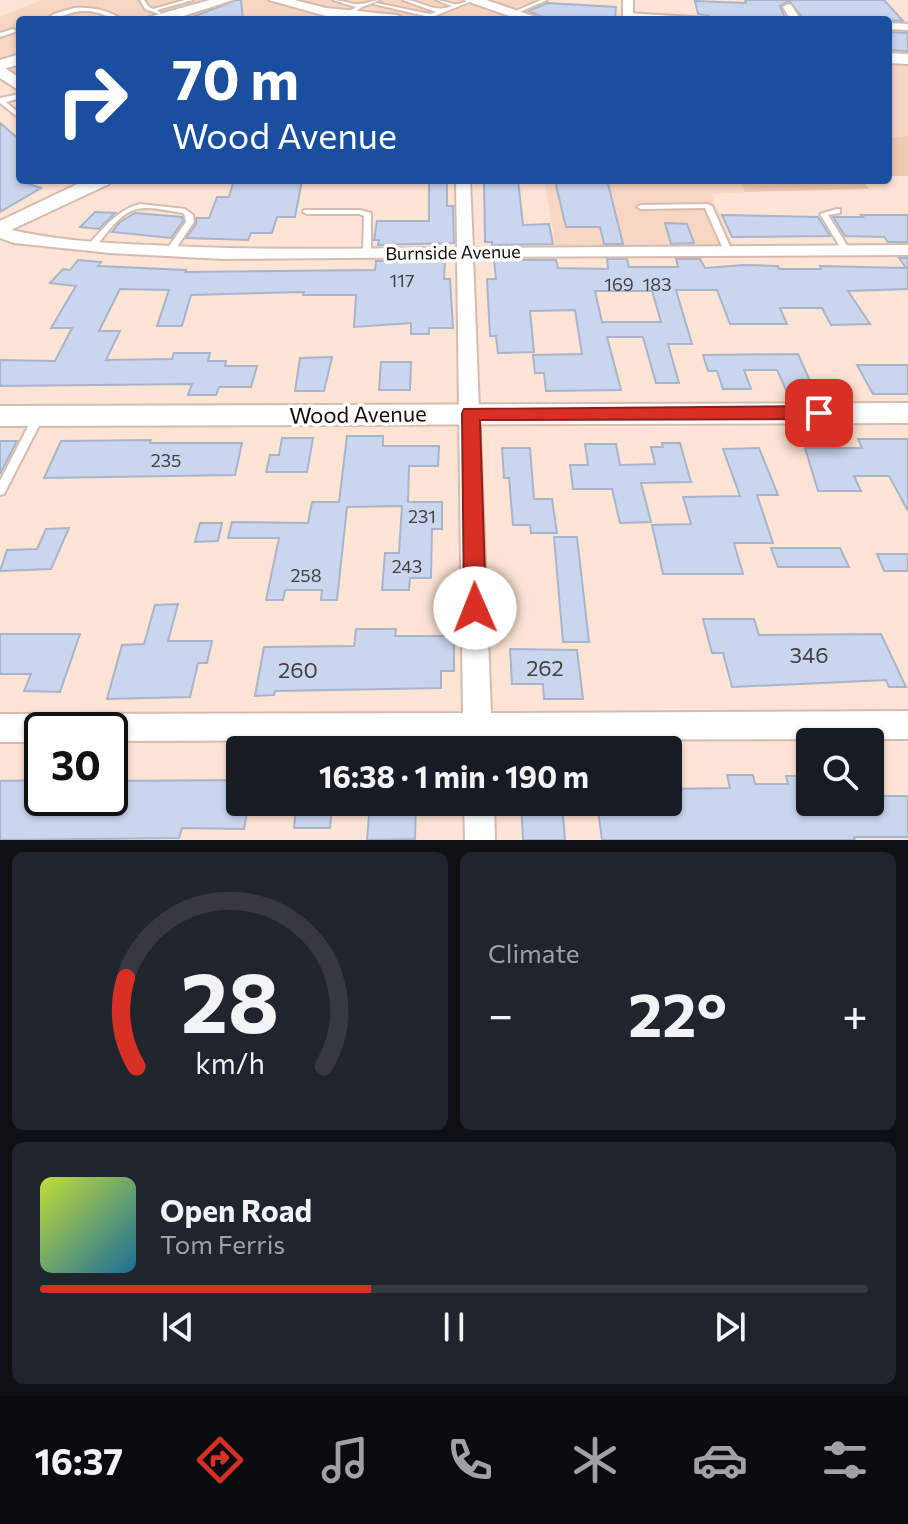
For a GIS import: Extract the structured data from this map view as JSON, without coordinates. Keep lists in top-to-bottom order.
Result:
{
  "streets": {
    "street": ["Burnside Avenue", "Wood Avenue"]
  },
  "house_numbers": [
    "117",
    "169",
    "183",
    "235",
    "231",
    "243",
    "258",
    "346",
    "262",
    "260"
  ],
  "page": {
    "turn": ["70 m", "Wood Avenue"],
    "limit": "30",
    "trip": "16:38 · 1 min · 190 m",
    "tile": "Climate",
    "heat": ["−", "22°", "+"],
    "song": ["Open Road", "Tom Ferris"],
    "tabs": "16:37",
    "gauge": ["28", "km/h"]
  }
}
